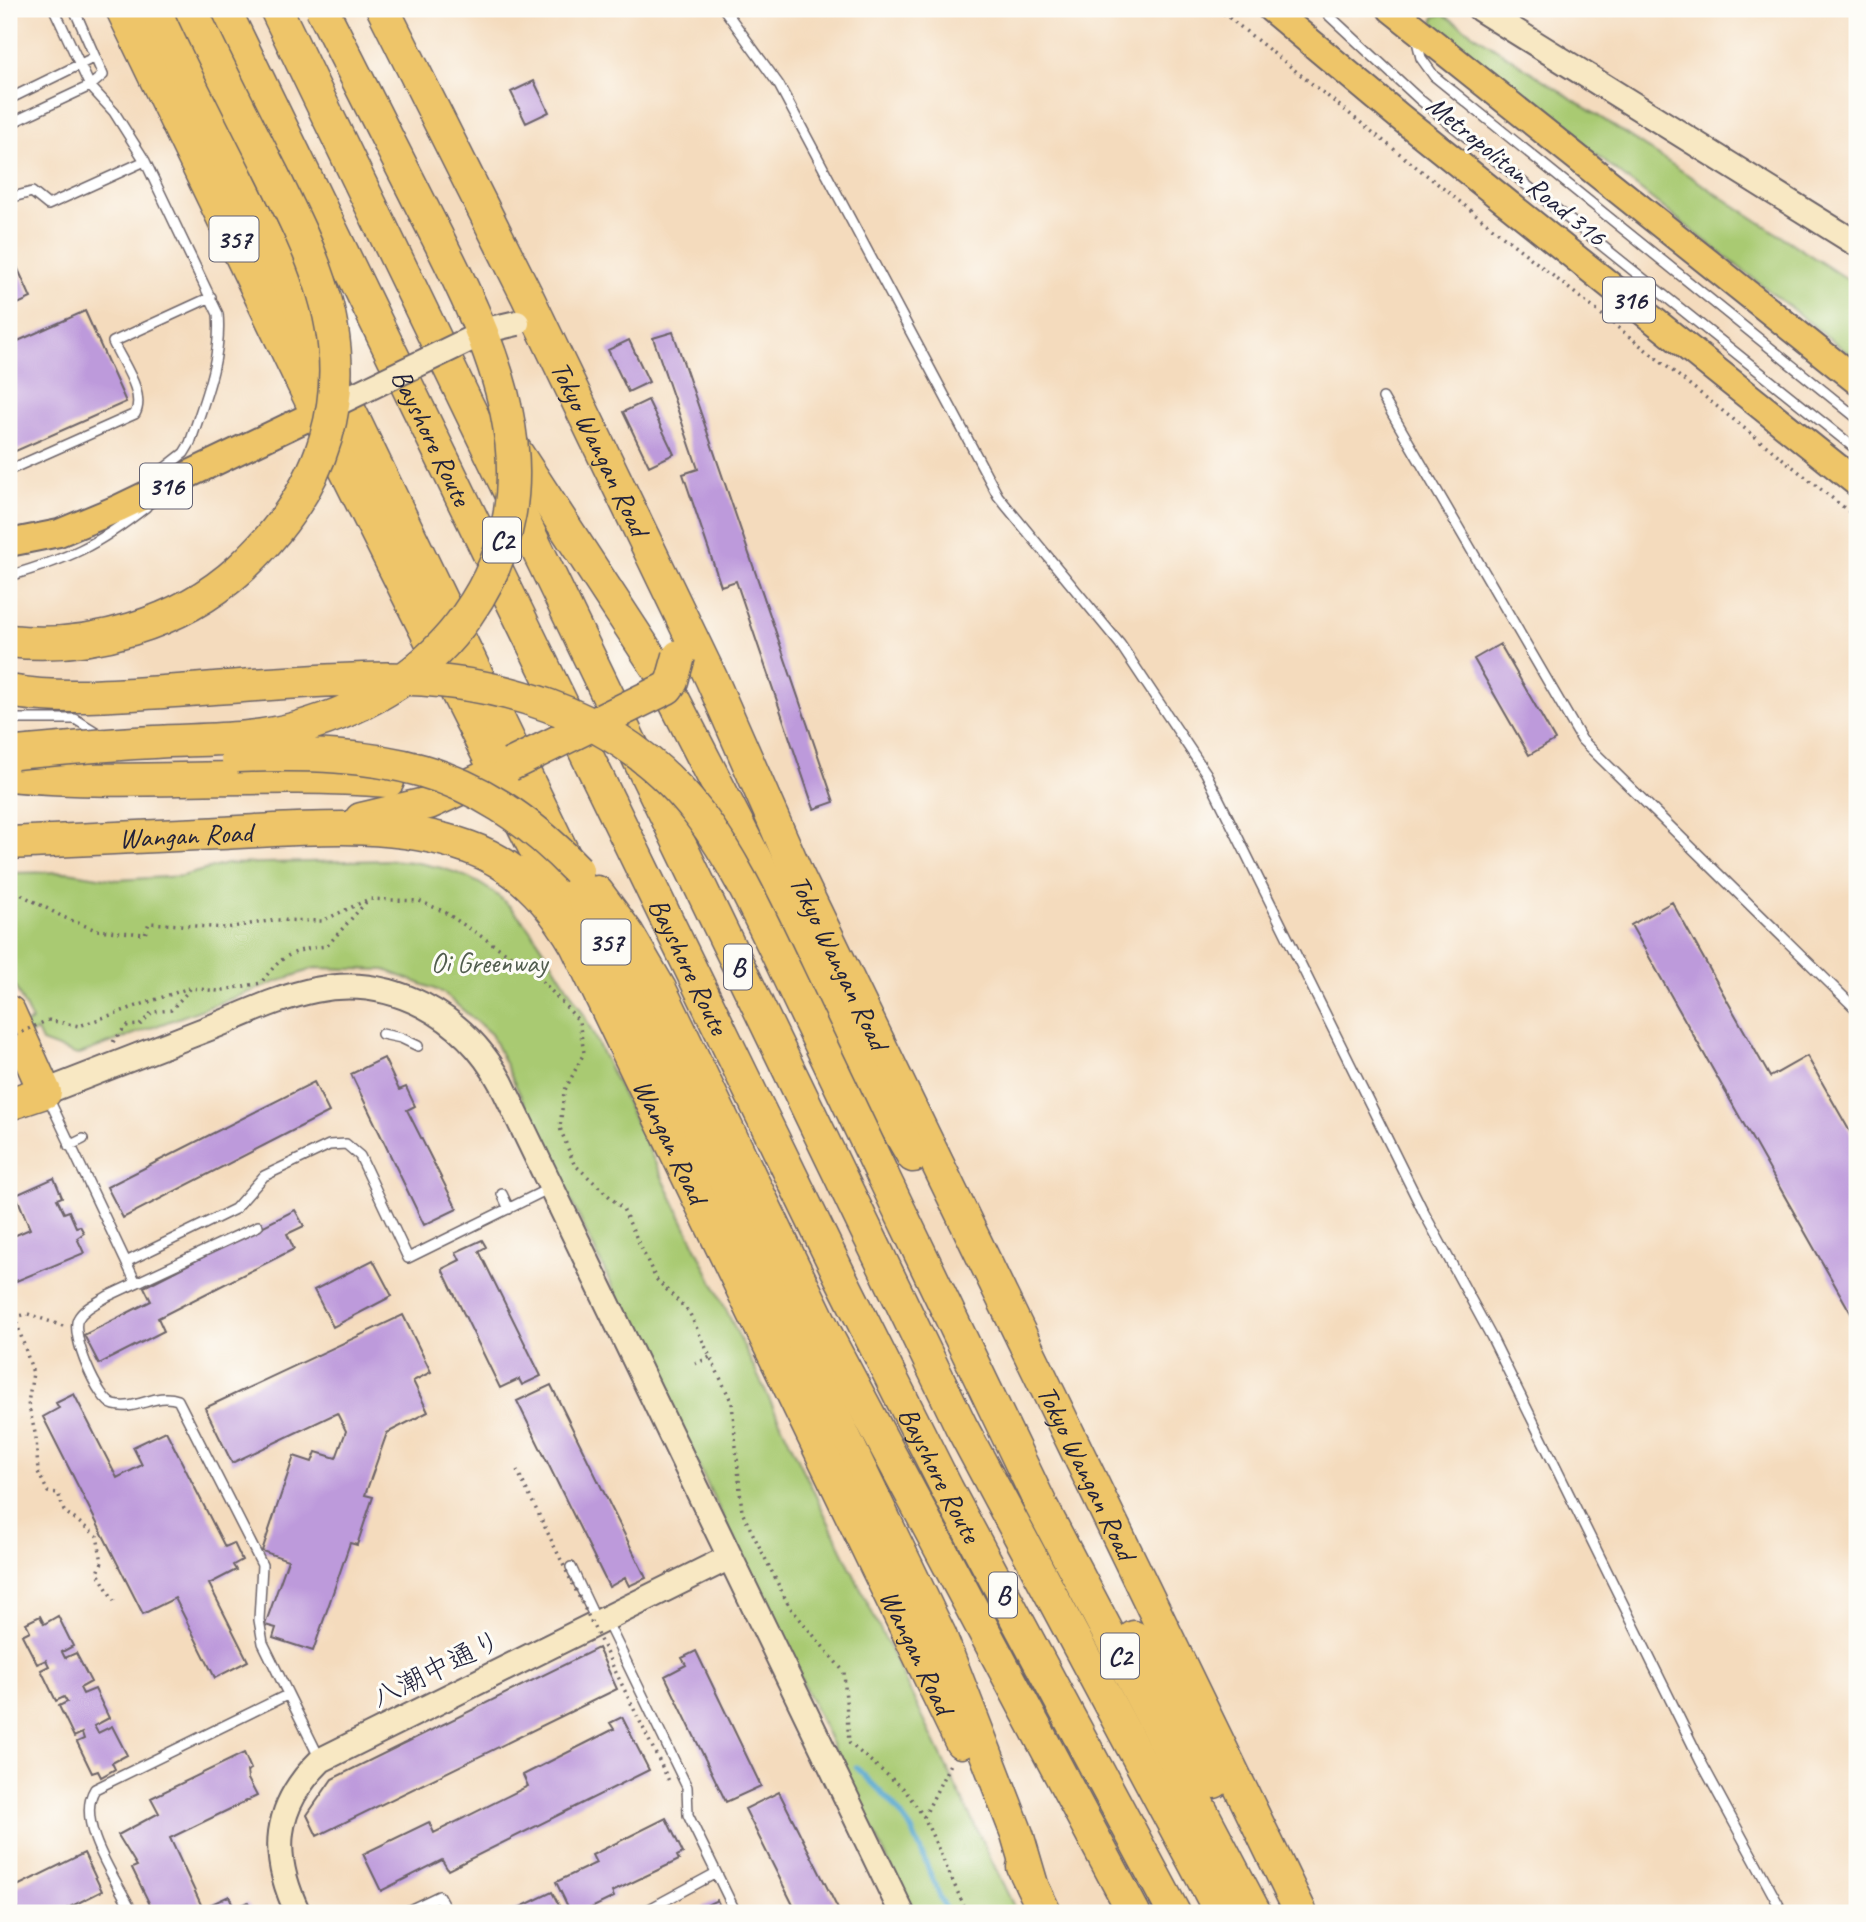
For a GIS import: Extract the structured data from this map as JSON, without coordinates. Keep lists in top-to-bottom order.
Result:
{
  "streets": {
    "highway": [
      "357",
      "Bayshore Route",
      "Tokyo Wangan Road",
      "C2",
      "Wangan Road",
      "B"
    ],
    "main road": ["Metropolitan Road 316", "316"],
    "street": ["八潮中通り"]
  },
  "crossings": [
    ["357", "316"],
    ["357", "Wangan Road"]
  ],
  "parks": ["Oi Greenway"]
}
